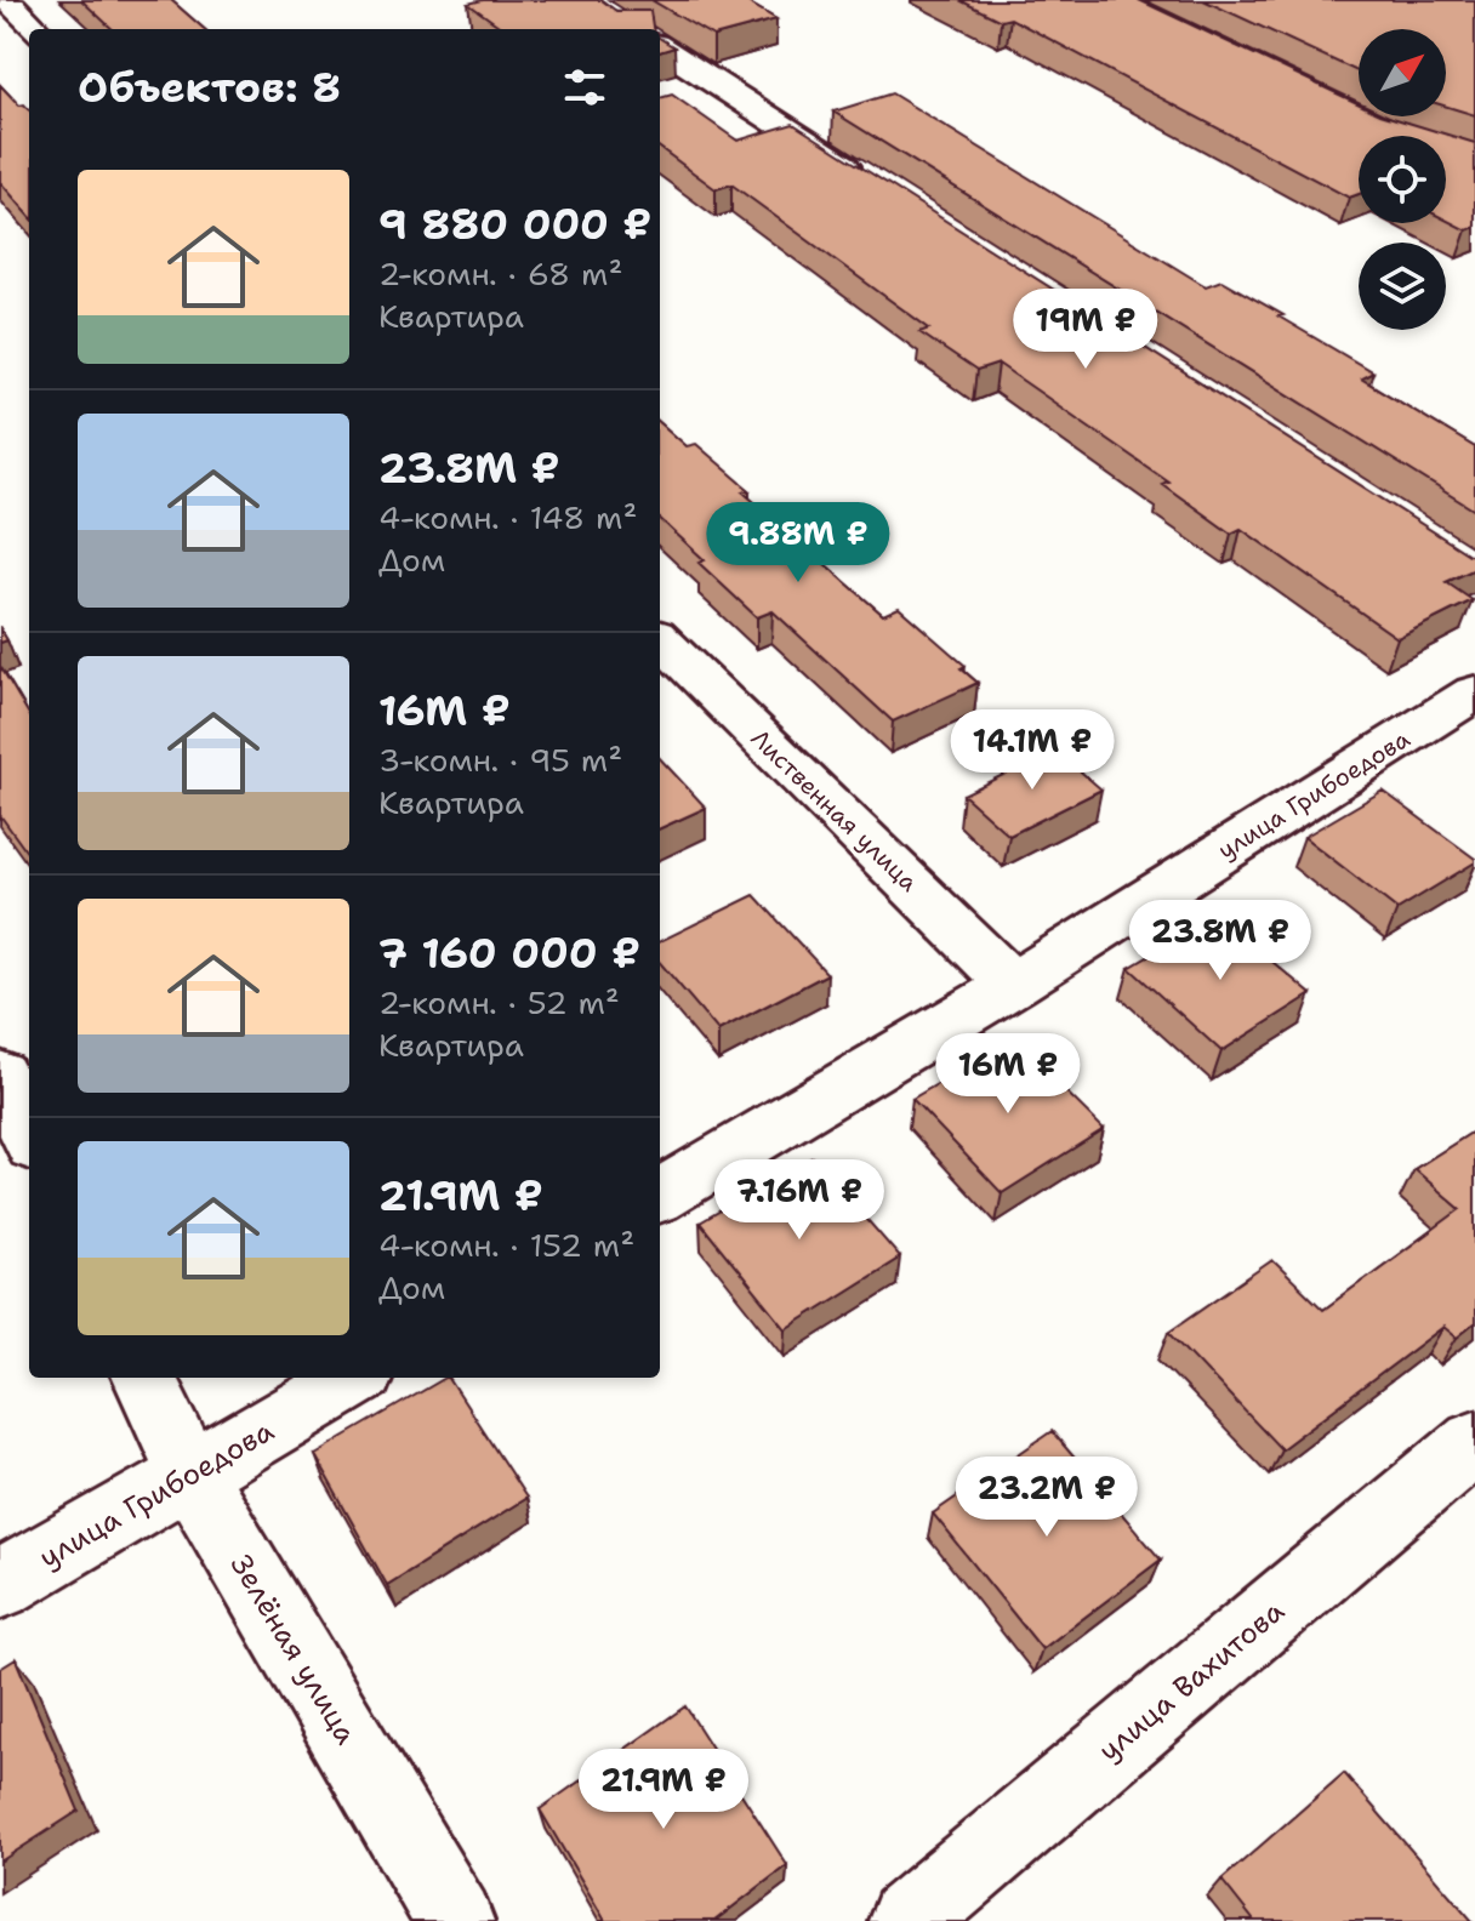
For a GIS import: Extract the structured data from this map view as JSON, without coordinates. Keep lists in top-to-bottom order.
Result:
{
  "streets": {
    "street": [
      "улица Грибоедова",
      "Лиственная улица",
      "Зелёная улица",
      "улица Вахитова"
    ]
  },
  "crossings": [
    ["улица Грибоедова", "Лиственная улица"],
    ["улица Грибоедова", "Зелёная улица"]
  ],
  "north": "top right",
  "page": {
    "heading": "Объектов: 8",
    "list": [
      {
        "name": "9 880 000 ₽",
        "note": "2-комн. · 68 m² · Квартира"
      },
      {
        "name": "23.8M ₽",
        "note": "4-комн. · 148 m² · Дом"
      },
      {
        "name": "16M ₽",
        "note": "3-комн. · 95 m² · Квартира"
      },
      {
        "name": "7 160 000 ₽",
        "note": "2-комн. · 52 m² · Квартира"
      },
      {
        "name": "21.9M ₽",
        "note": "4-комн. · 152 m² · Дом"
      }
    ],
    "price": [
      "19M ₽",
      "9.88M ₽",
      "14.1M ₽",
      "23.8M ₽",
      "16M ₽",
      "7.16M ₽",
      "23.2M ₽",
      "21.9M ₽"
    ]
  }
}
